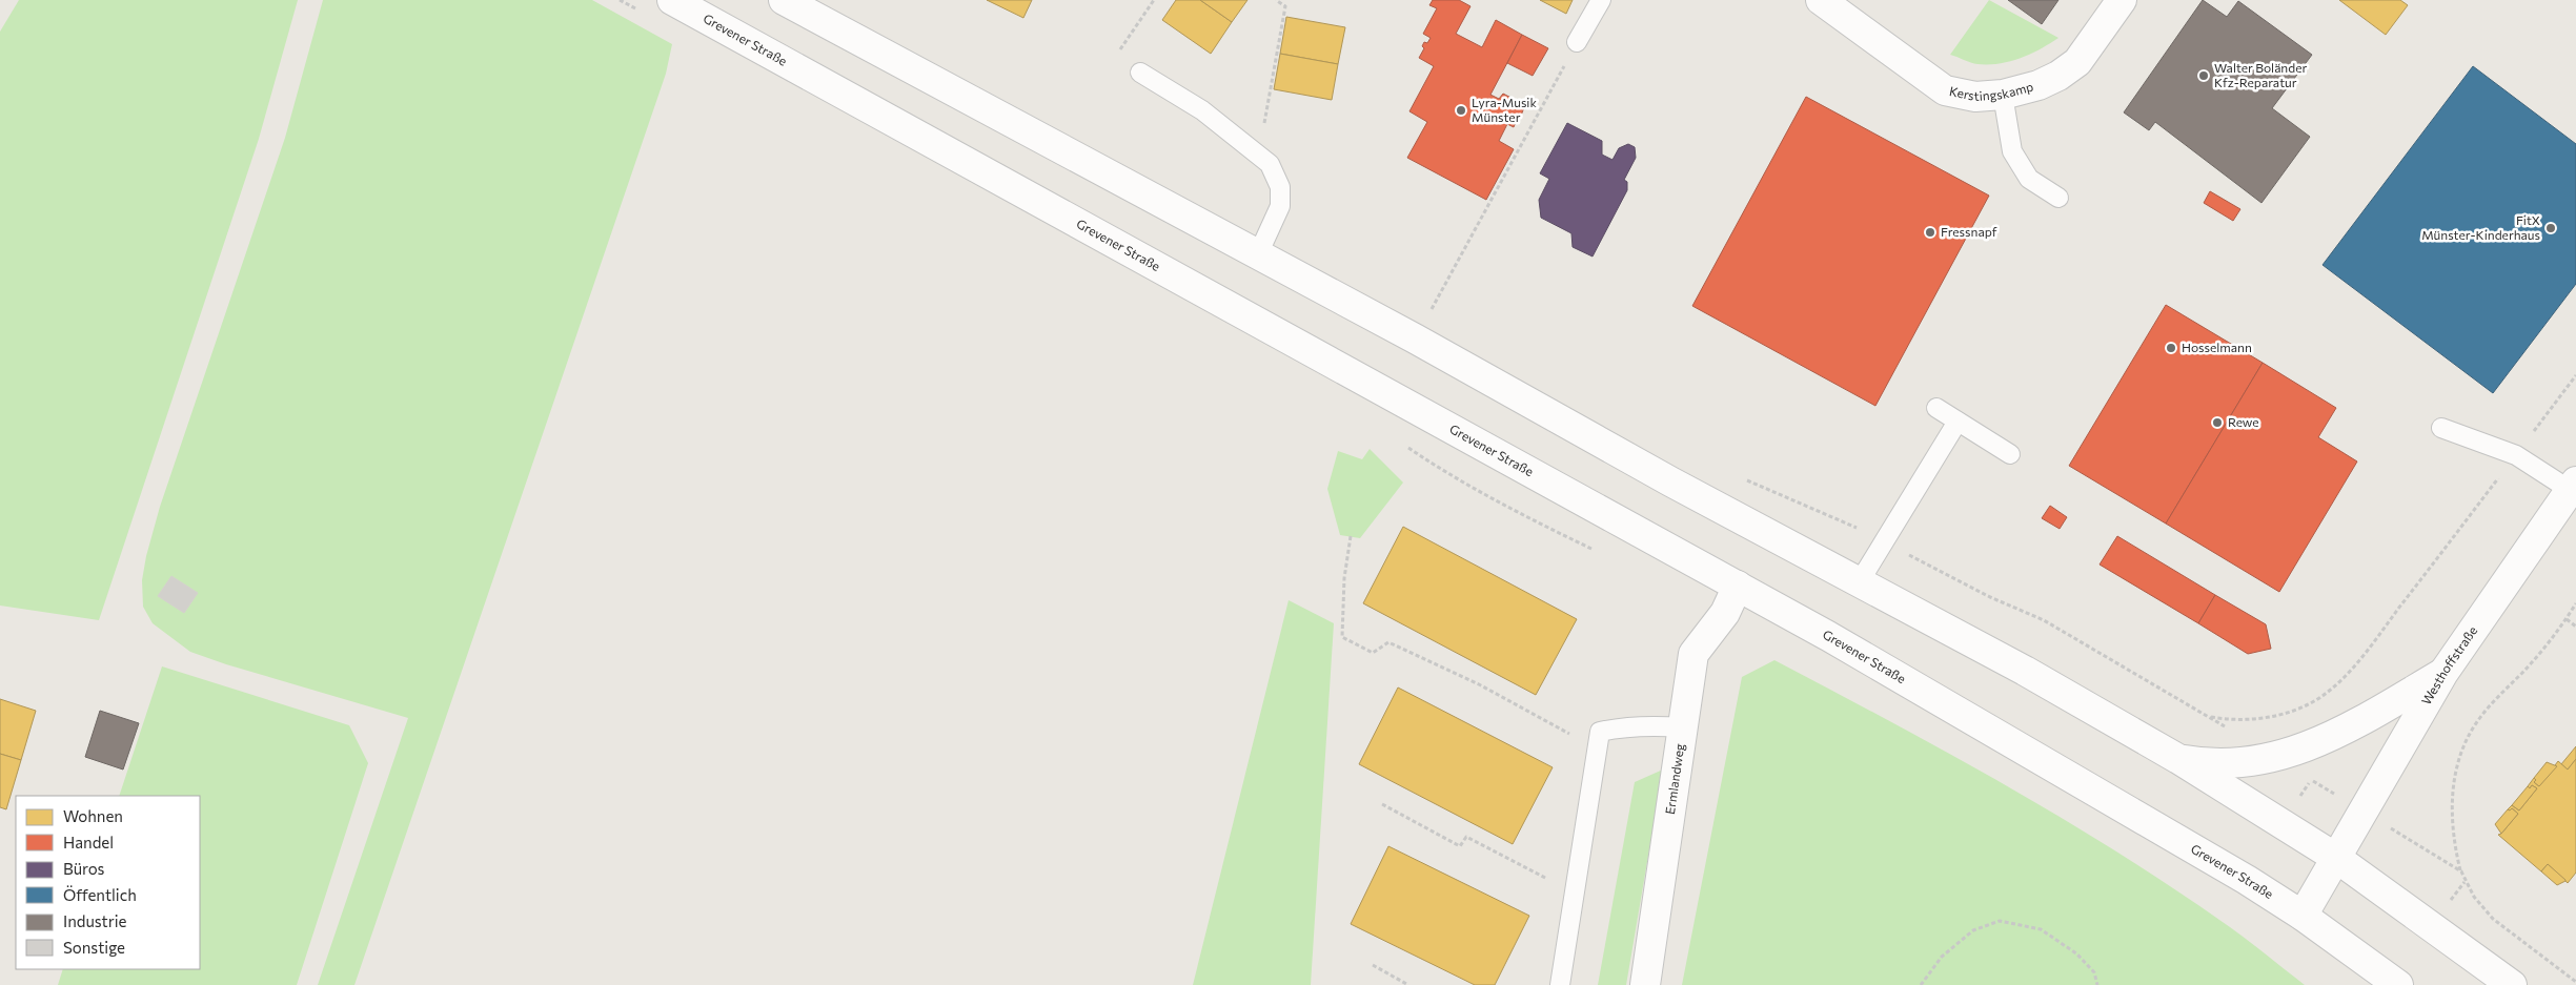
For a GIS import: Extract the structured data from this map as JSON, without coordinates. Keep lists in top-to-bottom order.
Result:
{
  "streets": {
    "main road": [
      "Grevener Straße",
      "Kerstingskamp",
      "Westhoffstraße",
      "Ermlandweg"
    ]
  },
  "crossings": [
    ["Grevener Straße", "Ermlandweg"]
  ],
  "places": [
    "Walter Boländer Kfz-Reparatur",
    "Lyra-Musik Münster",
    "FitX Münster-Kinderhaus",
    "Fressnapf",
    "Hosselmann",
    "Rewe"
  ],
  "legend": [
    "Wohnen",
    "Handel",
    "Büros",
    "Öffentlich",
    "Industrie",
    "Sonstige"
  ]
}
